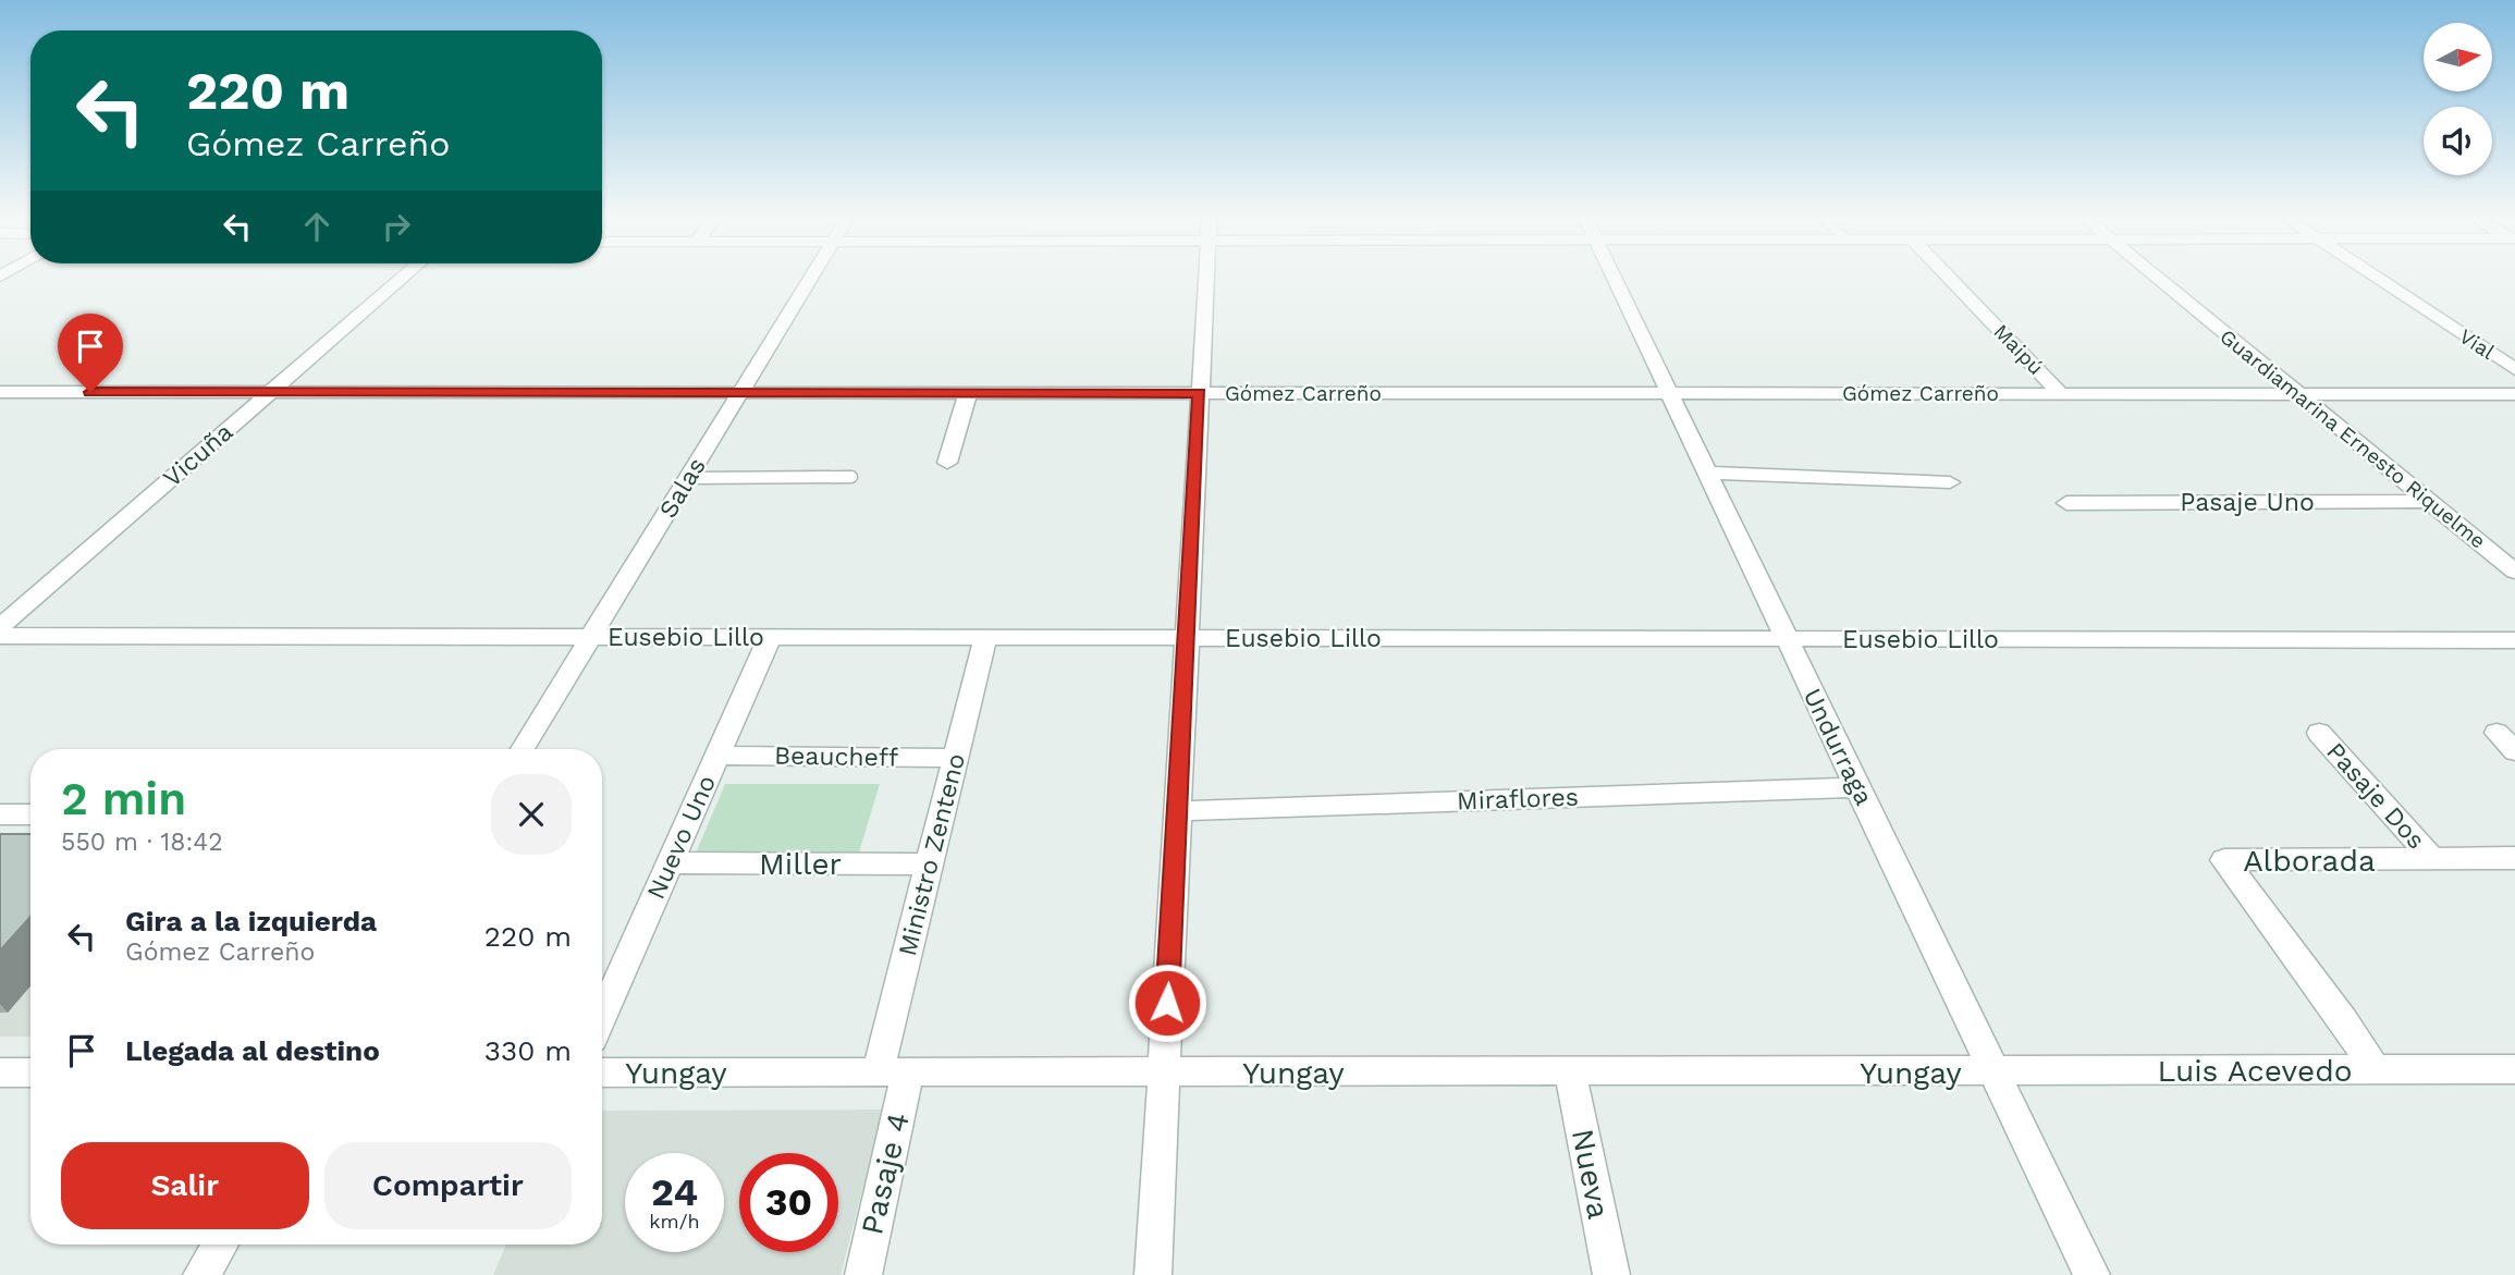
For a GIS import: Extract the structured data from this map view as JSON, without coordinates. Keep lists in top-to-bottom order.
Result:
{
  "streets": {
    "street": [
      "Vial",
      "Maipú",
      "Gómez Carreño",
      "Guardiamarina Ernesto Riquelme",
      "Vicuña",
      "Salas",
      "Pasaje Uno",
      "Eusebio Lillo",
      "Undurraga",
      "Beaucheff",
      "Pasaje Dos",
      "Miraflores",
      "Nuevo Uno",
      "Ministro Zenteno",
      "Alborada",
      "Miller",
      "Luis Acevedo",
      "Yungay",
      "Pasaje 4",
      "Nueva"
    ]
  },
  "crossings": [
    ["Maipú", "Gómez Carreño"],
    ["Gómez Carreño", "Guardiamarina Ernesto Riquelme"],
    ["Gómez Carreño", "Vicuña"],
    ["Gómez Carreño", "Salas"],
    ["Gómez Carreño", "Undurraga"],
    ["Guardiamarina Ernesto Riquelme", "Pasaje Uno"],
    ["Salas", "Eusebio Lillo"],
    ["Eusebio Lillo", "Undurraga"],
    ["Eusebio Lillo", "Nuevo Uno"],
    ["Eusebio Lillo", "Ministro Zenteno"],
    ["Undurraga", "Miraflores"],
    ["Undurraga", "Luis Acevedo"],
    ["Undurraga", "Yungay"],
    ["Beaucheff", "Nuevo Uno"],
    ["Beaucheff", "Ministro Zenteno"],
    ["Pasaje Dos", "Alborada"],
    ["Nuevo Uno", "Miller"],
    ["Ministro Zenteno", "Miller"],
    ["Ministro Zenteno", "Yungay"],
    ["Ministro Zenteno", "Pasaje 4"],
    ["Alborada", "Luis Acevedo"],
    ["Luis Acevedo", "Yungay"],
    ["Yungay", "Pasaje 4"],
    ["Yungay", "Nueva"]
  ],
  "north": "right",
  "page": {
    "turn": ["220 m", "Gómez Carreño"],
    "heading": ["2 min", "550 m · 18:42"],
    "list": [
      {
        "name": "Gira a la izquierda",
        "note": "Gómez Carreño",
        "value": "220 m"
      },
      {
        "name": "Llegada al destino",
        "value": "330 m"
      }
    ],
    "buttons": ["Salir", "Compartir"],
    "speed": "24 km/h",
    "limit": "30"
  }
}
